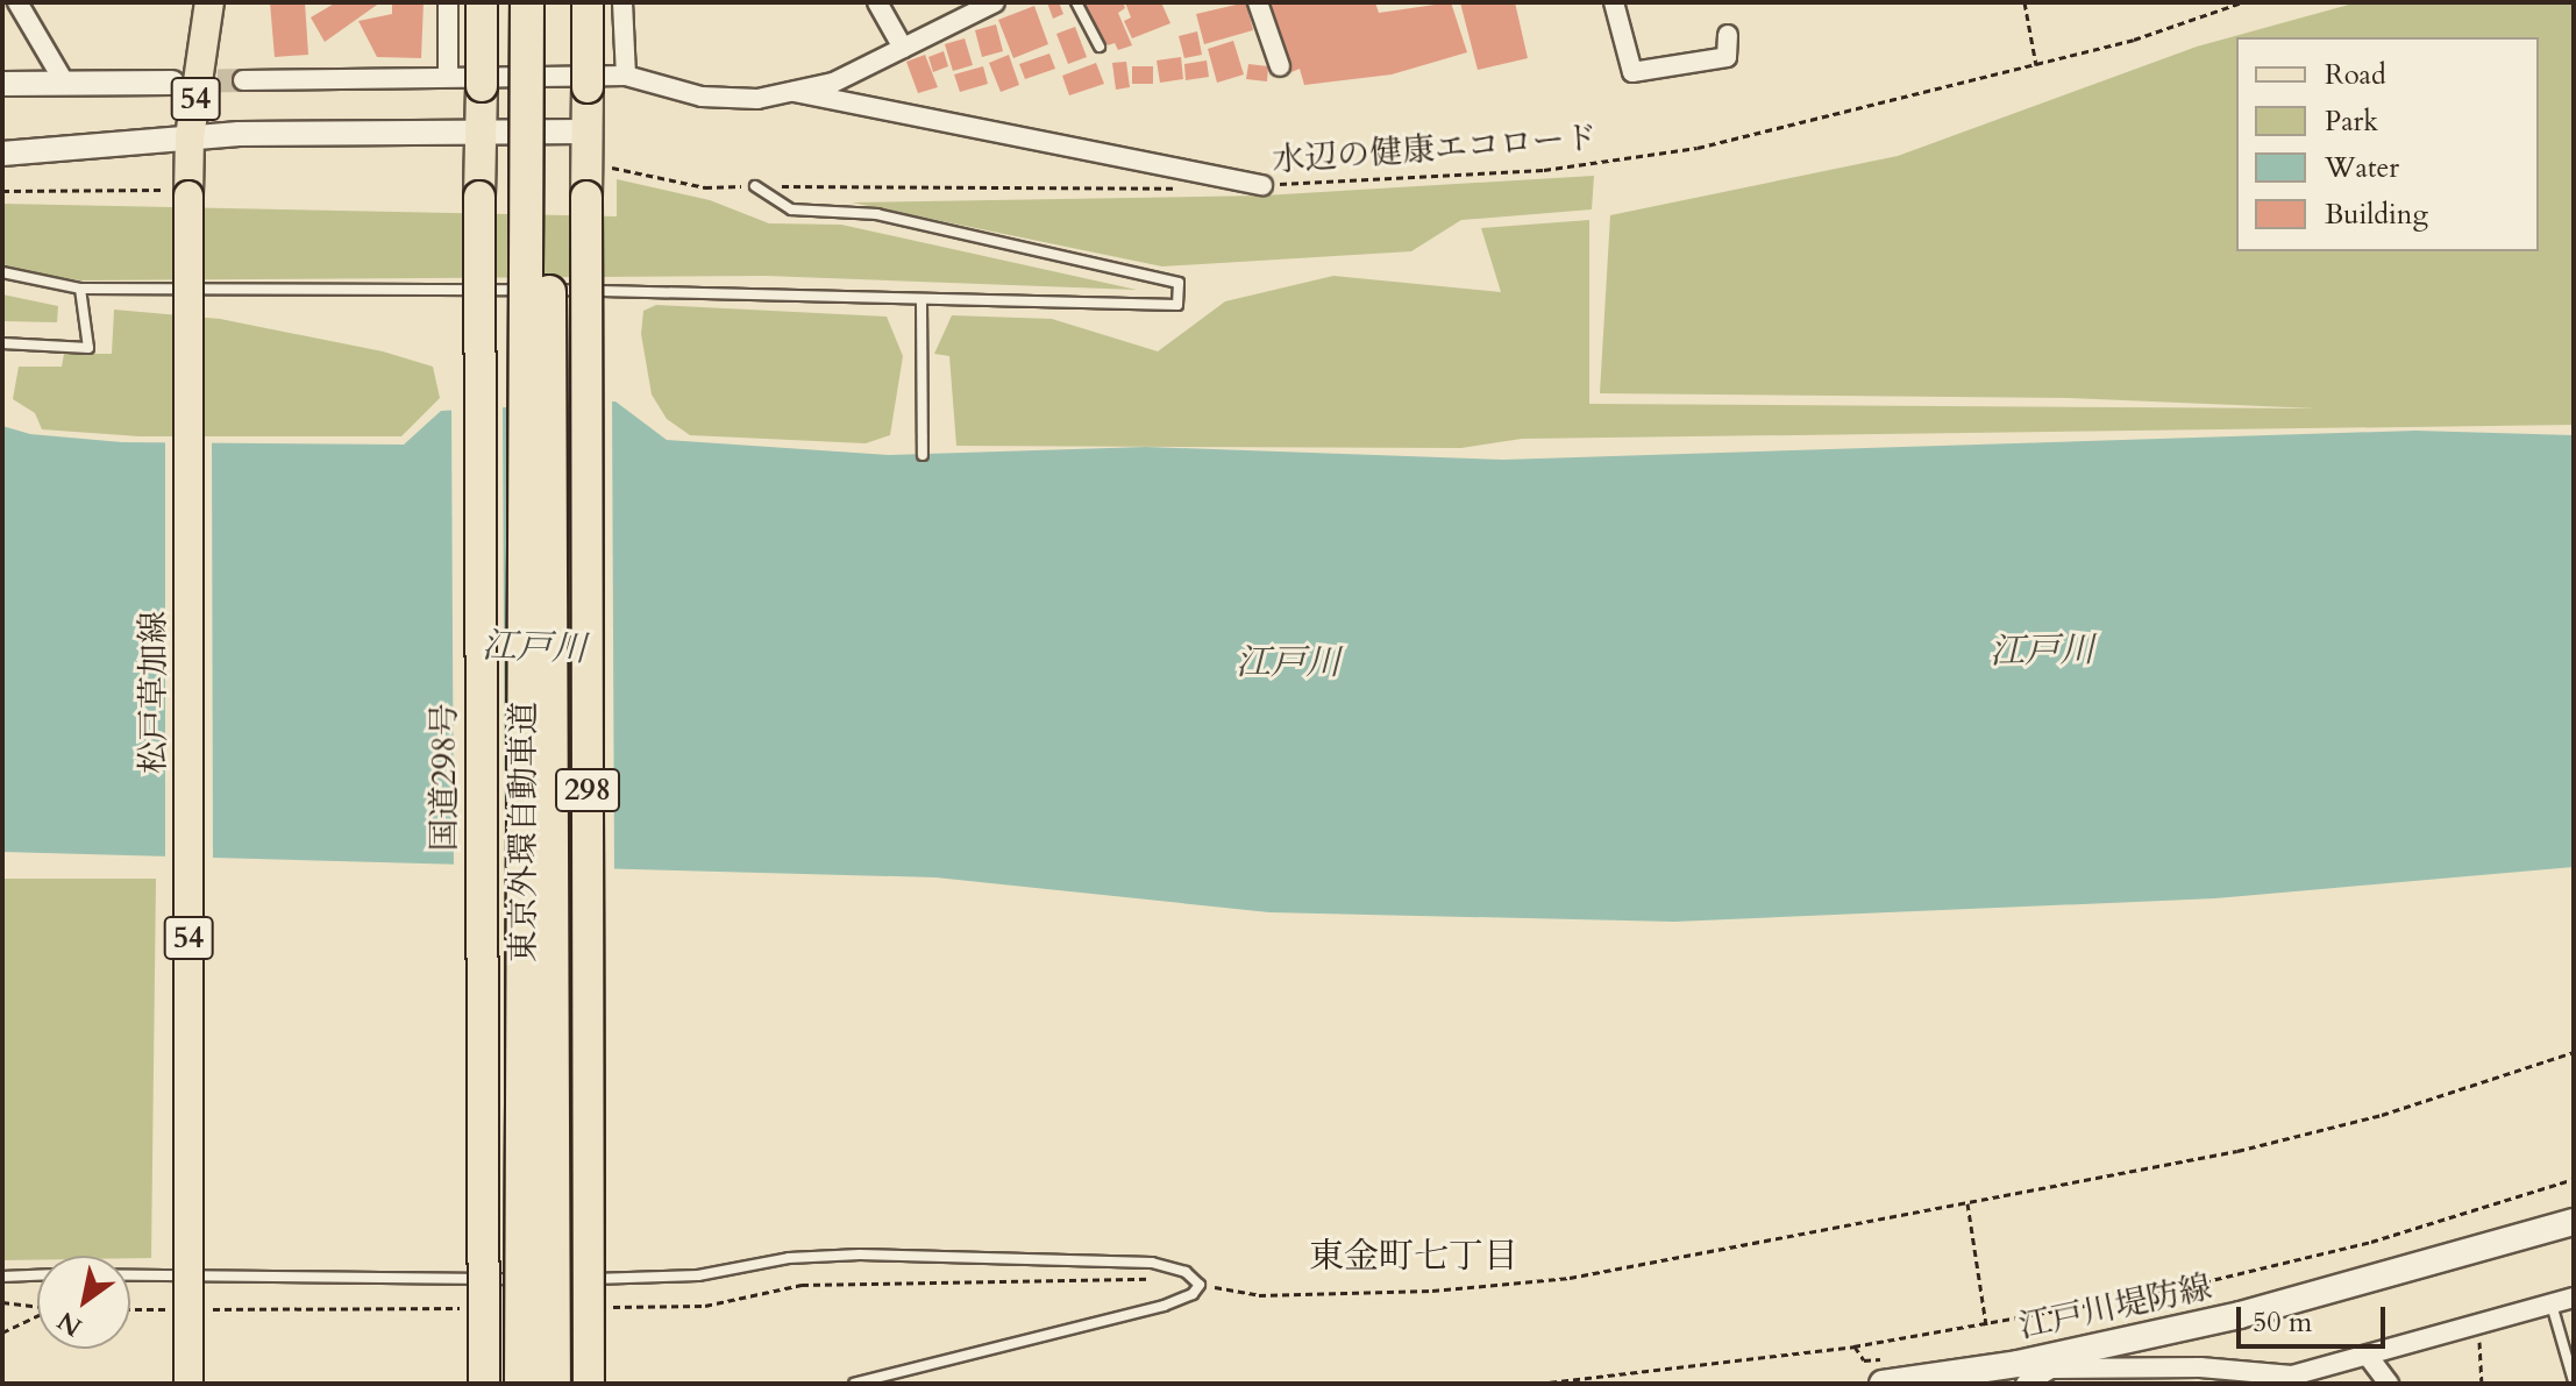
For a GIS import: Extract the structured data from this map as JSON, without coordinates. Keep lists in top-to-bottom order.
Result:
{
  "streets": {
    "highway": ["国道298号", "298", "東京外環自動車道"],
    "main road": ["54", "松戸草加線", "江戸川堤防線"],
    "path": ["水辺の健康エコロード"]
  },
  "districts": ["東金町七丁目"],
  "water": ["江戸川"],
  "legend": [
    "Road",
    "Park",
    "Water",
    "Building"
  ],
  "scale_bar": "50 m",
  "north": "bottom left"
}
